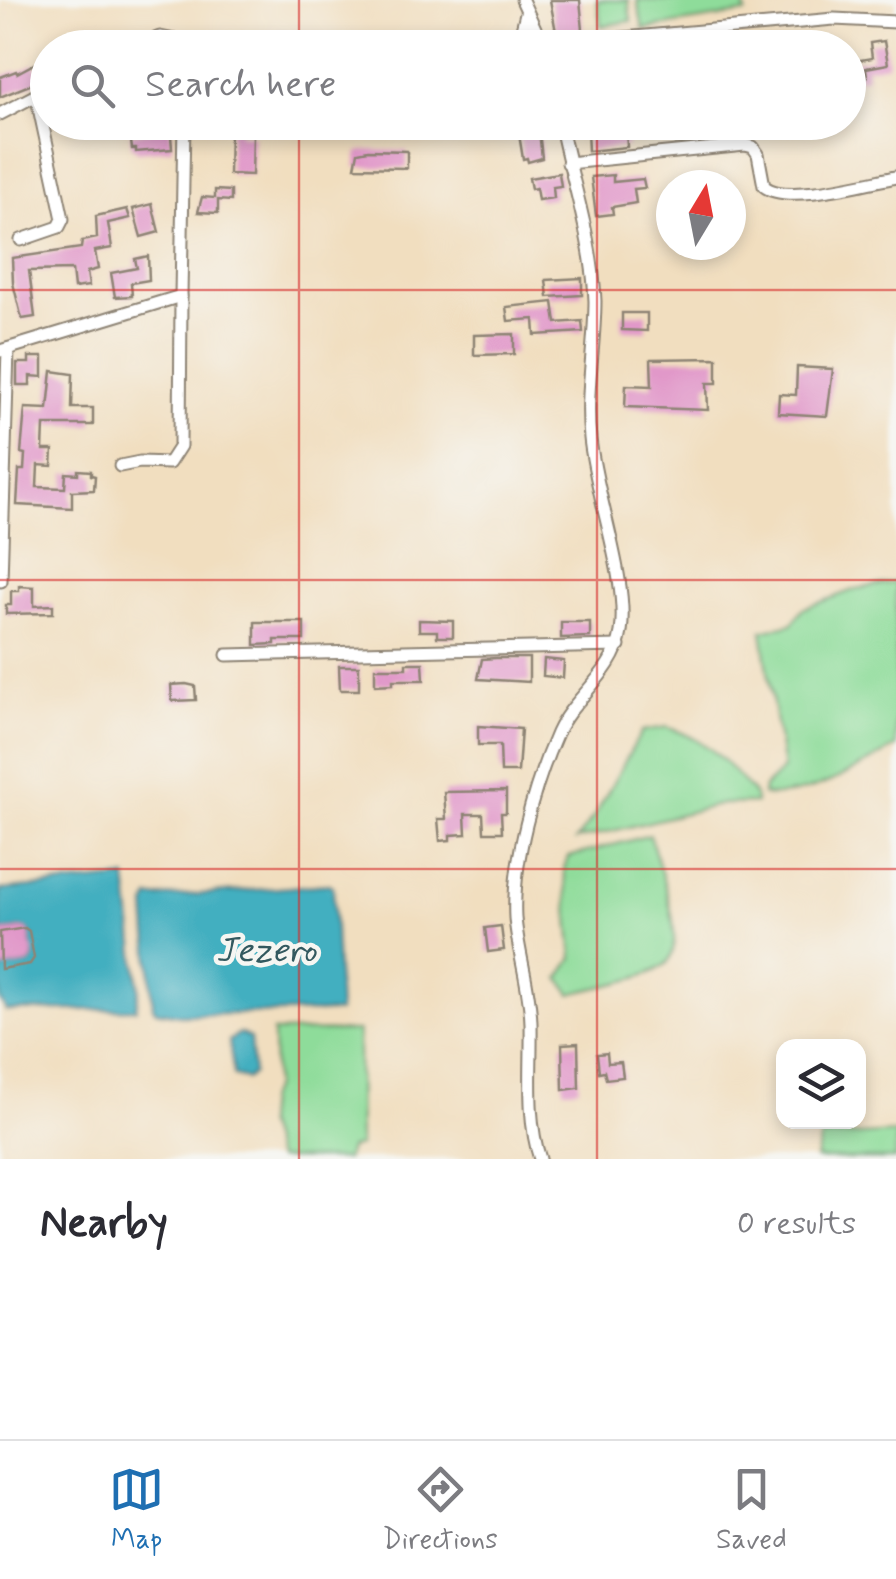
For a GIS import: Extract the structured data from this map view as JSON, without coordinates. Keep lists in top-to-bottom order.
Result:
{
  "water": ["Jezero"],
  "north": "top",
  "page": {
    "search": "Search here",
    "heading": ["Nearby", "0 results"],
    "nav": ["Map", "Directions", "Saved"]
  }
}
